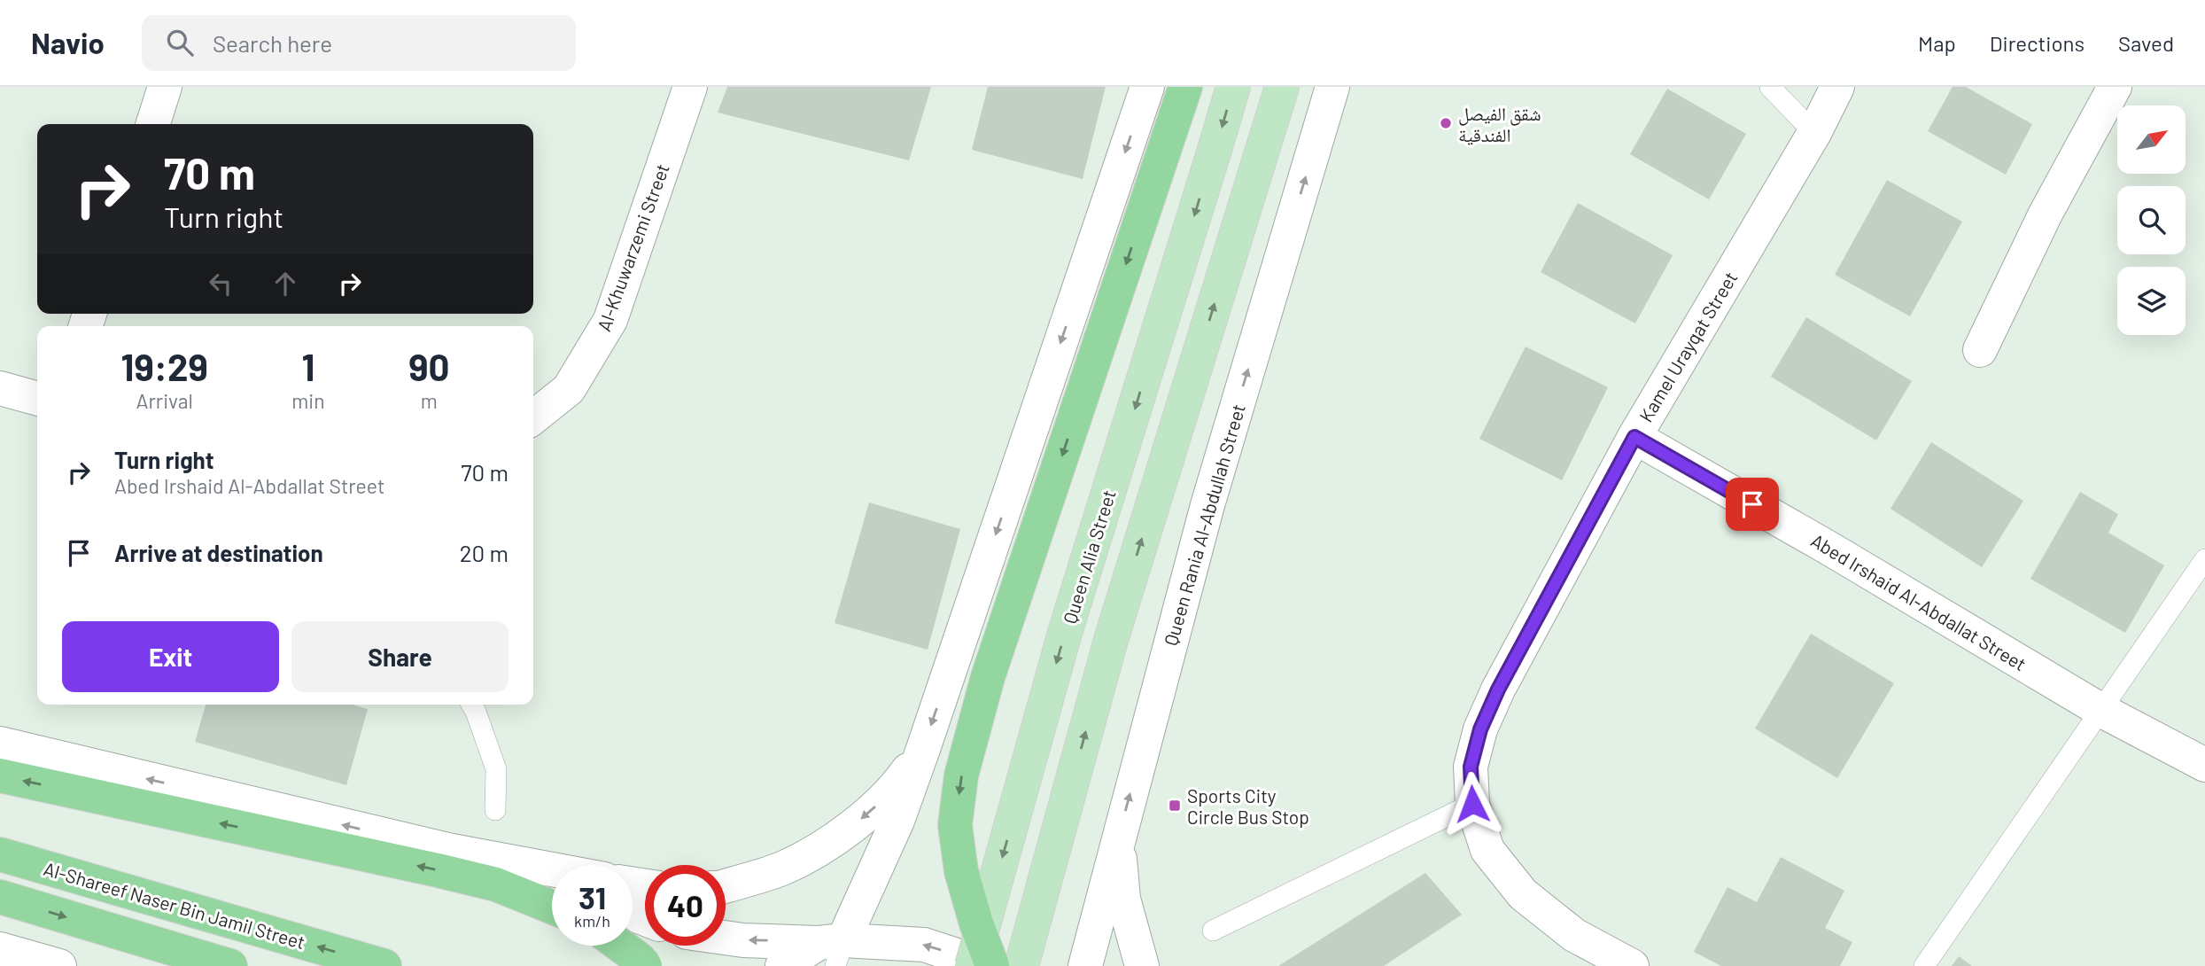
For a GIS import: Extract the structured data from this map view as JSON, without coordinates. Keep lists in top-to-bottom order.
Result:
{
  "streets": {
    "highway": ["Al-Shareef Naser Bin Jamil Street"],
    "main road": [
      "Al-Khuwarzemi Street",
      "Kamel Urayqat Street",
      "Queen Rania Al-Abdullah Street",
      "Queen Alia Street",
      "Abed Irshaid Al-Abdallat Street"
    ]
  },
  "crossings": [
    ["Kamel Urayqat Street", "Abed Irshaid Al-Abdallat Street"]
  ],
  "places": {
    "other": ["شقق الفيصل الفندقية"],
    "transit": ["Sports City Circle Bus Stop"]
  },
  "north": "top right",
  "page": {
    "header": "Navio",
    "search": "Search here",
    "nav": ["Map", "Directions", "Saved"],
    "turn": ["70 m", "Turn right"],
    "eta": [
      "19:29",
      "Arrival",
      "1",
      "min",
      "90",
      "m"
    ],
    "list": [
      {
        "name": "Turn right",
        "note": "Abed Irshaid Al-Abdallat Street",
        "value": "70 m"
      },
      {
        "name": "Arrive at destination",
        "value": "20 m"
      }
    ],
    "buttons": ["Exit", "Share"],
    "speed": "31 km/h",
    "limit": "40"
  }
}
